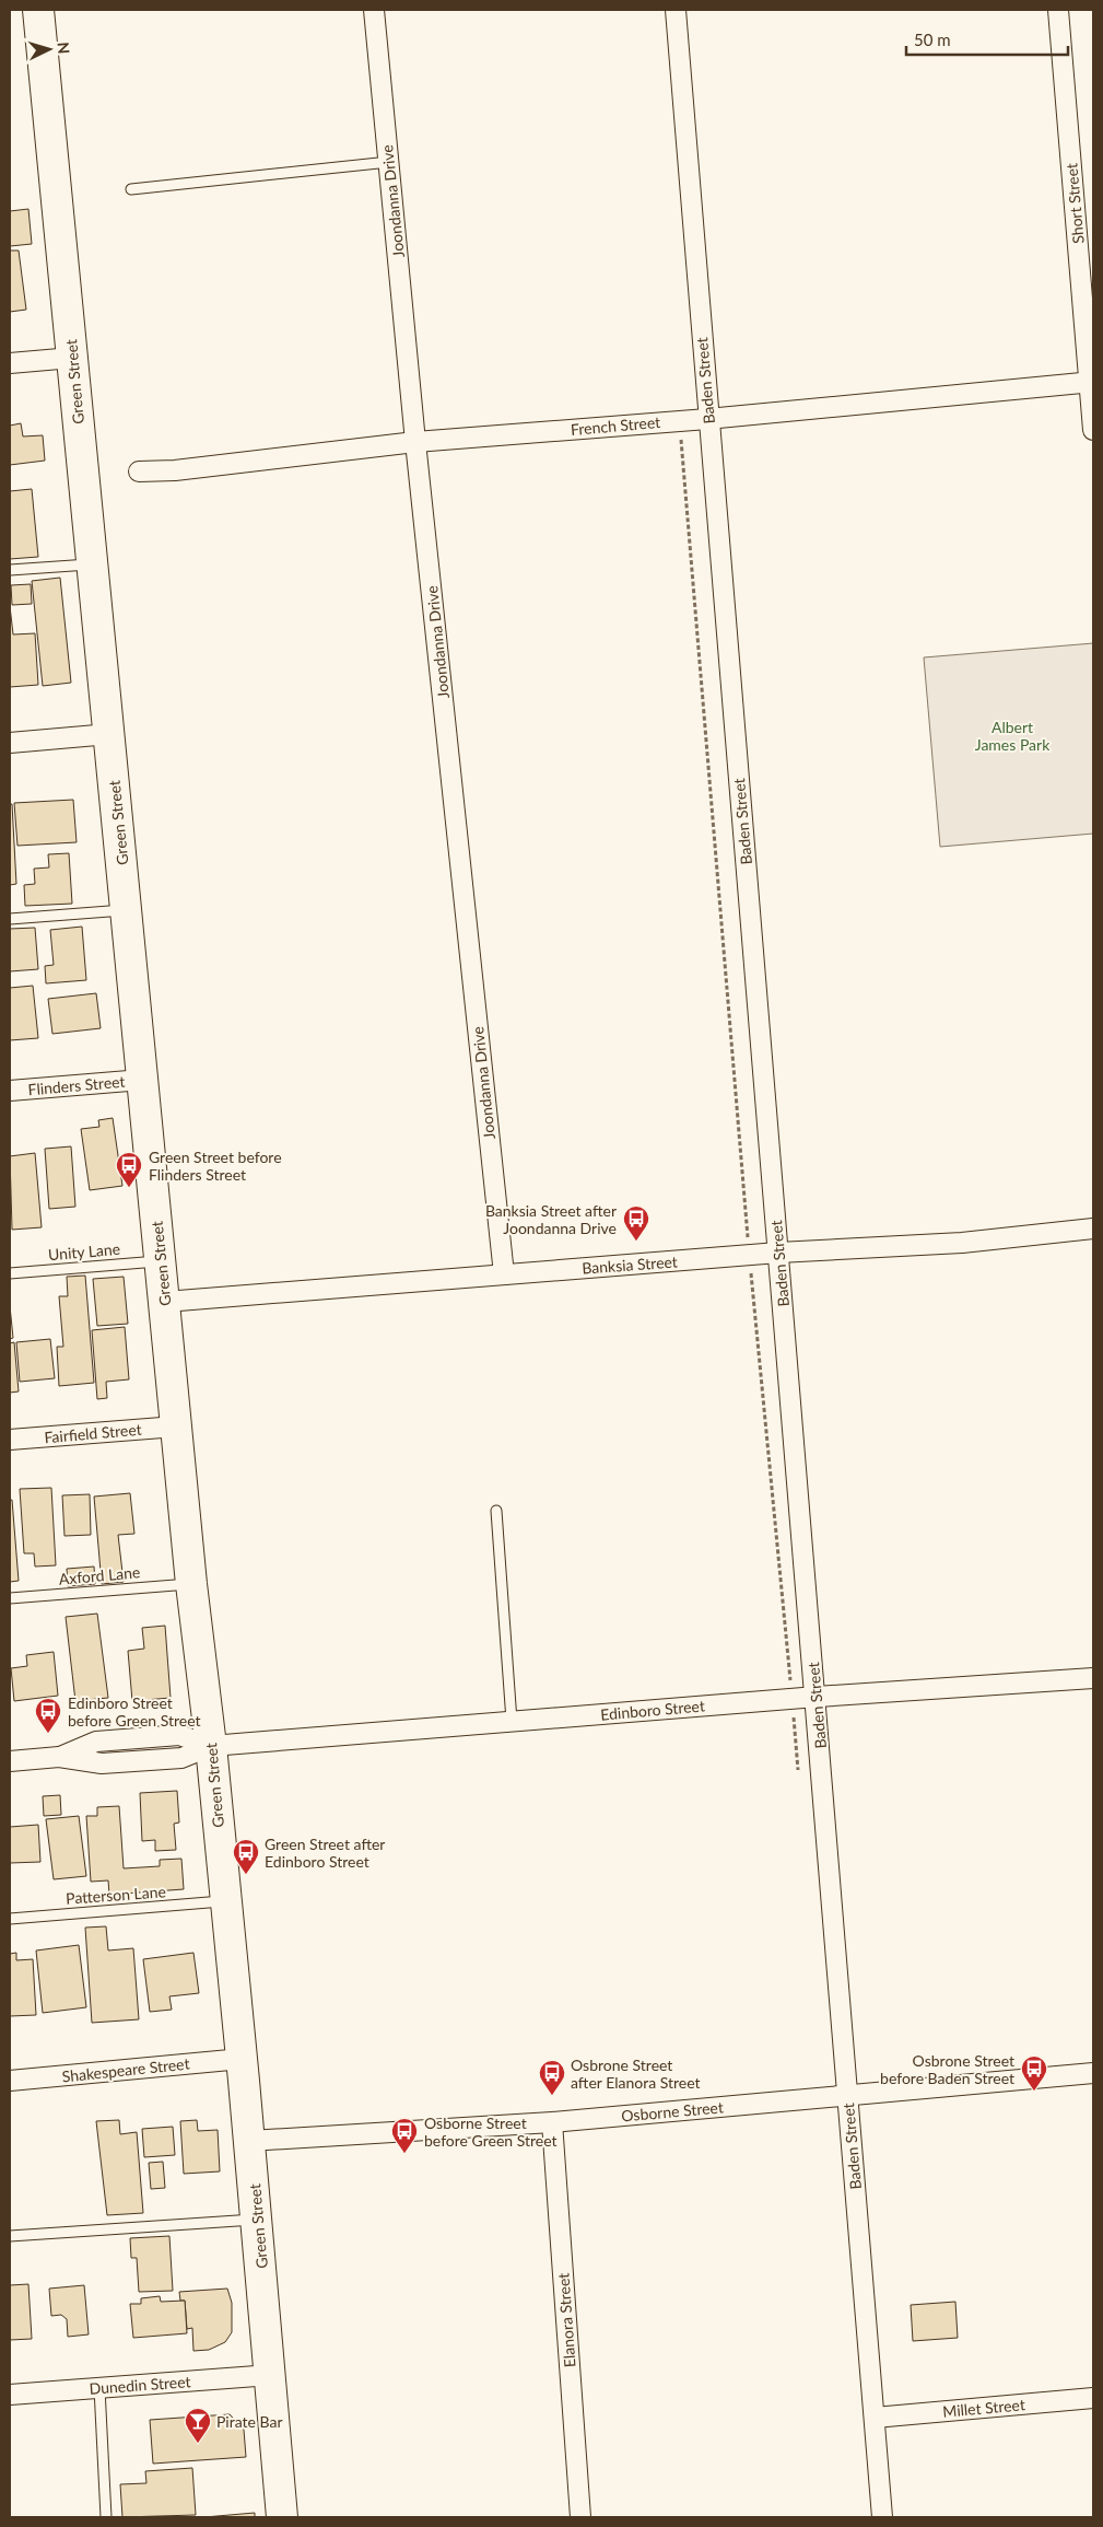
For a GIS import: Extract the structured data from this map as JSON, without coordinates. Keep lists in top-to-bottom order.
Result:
{
  "streets": {
    "main road": ["Green Street"],
    "street": [
      "Joondanna Drive",
      "Short Street",
      "Baden Street",
      "French Street",
      "Flinders Street",
      "Banksia Street",
      "Fairfield Street",
      "Edinboro Street",
      "Shakespeare Street",
      "Osborne Street",
      "Elanora Street",
      "Dunedin Street",
      "Millet Street"
    ],
    "lane": ["Unity Lane", "Axford Lane", "Patterson Lane"]
  },
  "crossings": [
    ["Joondanna Drive", "French Street"],
    ["Joondanna Drive", "Banksia Street"],
    ["Short Street", "French Street"],
    ["Baden Street", "French Street"],
    ["Baden Street", "Banksia Street"],
    ["Baden Street", "Edinboro Street"],
    ["Baden Street", "Osborne Street"],
    ["Baden Street", "Millet Street"],
    ["Green Street", "Flinders Street"],
    ["Green Street", "Unity Lane"],
    ["Green Street", "Banksia Street"],
    ["Green Street", "Fairfield Street"],
    ["Green Street", "Axford Lane"],
    ["Green Street", "Edinboro Street"],
    ["Green Street", "Patterson Lane"],
    ["Green Street", "Shakespeare Street"],
    ["Green Street", "Osborne Street"],
    ["Green Street", "Dunedin Street"],
    ["Osborne Street", "Elanora Street"]
  ],
  "parks": ["Albert James Park"],
  "places": {
    "bus stop": [
      "Green Street before Flinders Street",
      "Banksia Street after Joondanna Drive",
      "Edinboro Street before Green Street",
      "Green Street after Edinboro Street",
      "Osbrone Street before Baden Street",
      "Osbrone Street after Elanora Street",
      "Osborne Street before Green Street"
    ],
    "bar": ["Pirate Bar"]
  },
  "scale_bar": "50 m",
  "north": "right"
}
